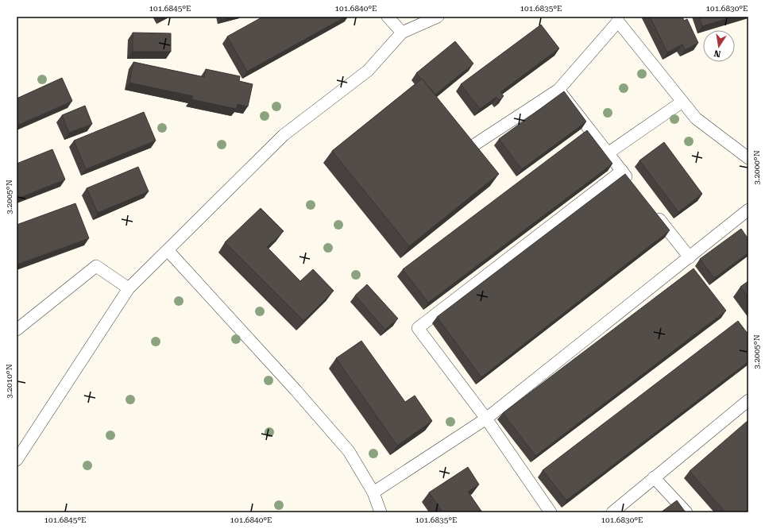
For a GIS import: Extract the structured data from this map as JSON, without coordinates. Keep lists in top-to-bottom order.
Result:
{
  "north": "bottom",
  "coordinates": [
    "101.6845°E",
    "101.6840°E",
    "101.6835°E",
    "101.6830°E",
    "3.2000°N",
    "3.2005°N",
    "3.2010°N"
  ]
}
